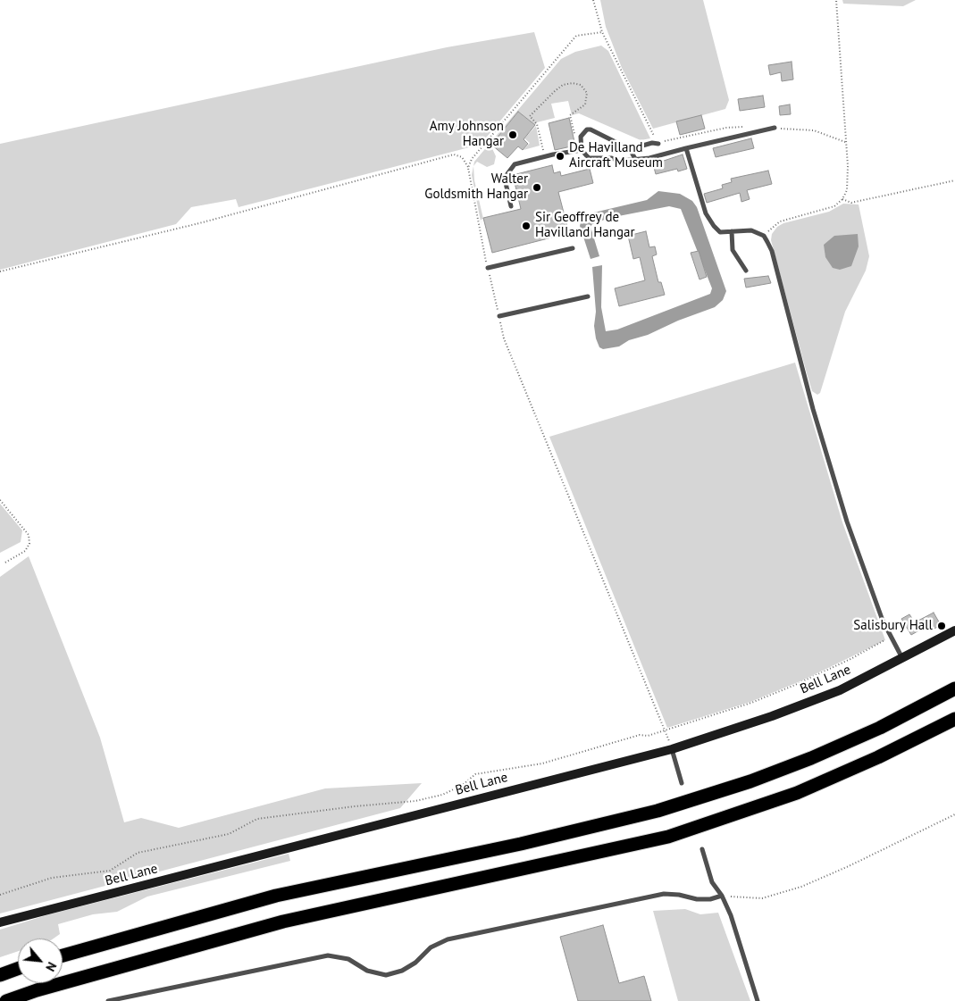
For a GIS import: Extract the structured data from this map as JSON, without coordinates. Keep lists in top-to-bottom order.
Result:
{
  "streets": {
    "main road": ["Bell Lane"]
  },
  "places": [
    "Amy Johnson Hangar",
    "De Havilland Aircraft Museum",
    "Walter Goldsmith Hangar",
    "Sir Geoffrey de Havilland Hangar",
    "Salisbury Hall"
  ],
  "north": "bottom right"
}
